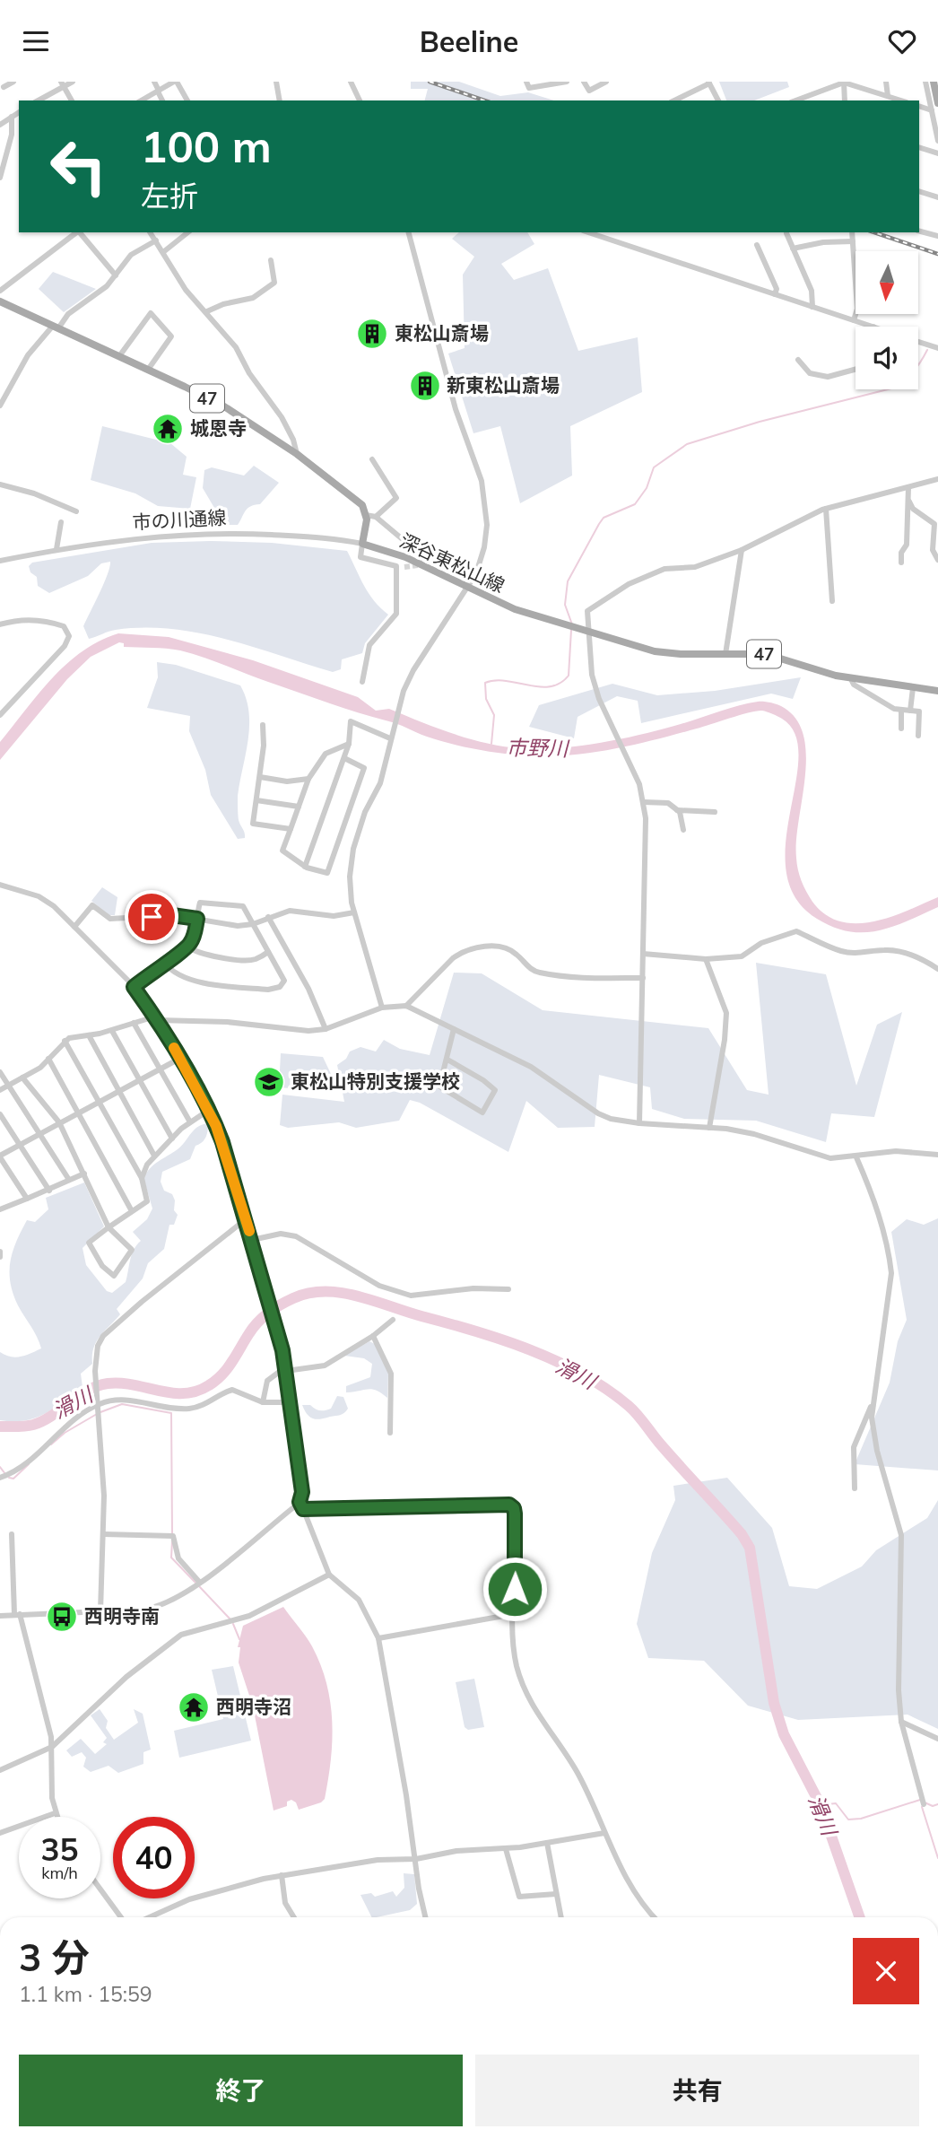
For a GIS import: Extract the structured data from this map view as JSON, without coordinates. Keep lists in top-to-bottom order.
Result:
{
  "streets": {
    "main road": ["47", "深谷東松山線"],
    "street": ["市の川通線"]
  },
  "crossings": [
    ["市の川通線", "深谷東松山線"]
  ],
  "water": ["市野川", "滑川"],
  "places": {
    "building": ["東松山斎場", "新東松山斎場"],
    "temple": ["城恩寺", "西明寺沼"],
    "school or university": ["東松山特別支援学校"],
    "bus stop": ["西明寺南"]
  },
  "north": "bottom",
  "page": {
    "header": "Beeline",
    "turn": ["100 m", "左折"],
    "speed": "35 km/h",
    "limit": "40",
    "heading": ["3 分", "1.1 km · 15:59"],
    "buttons": ["終了", "共有"]
  }
}
